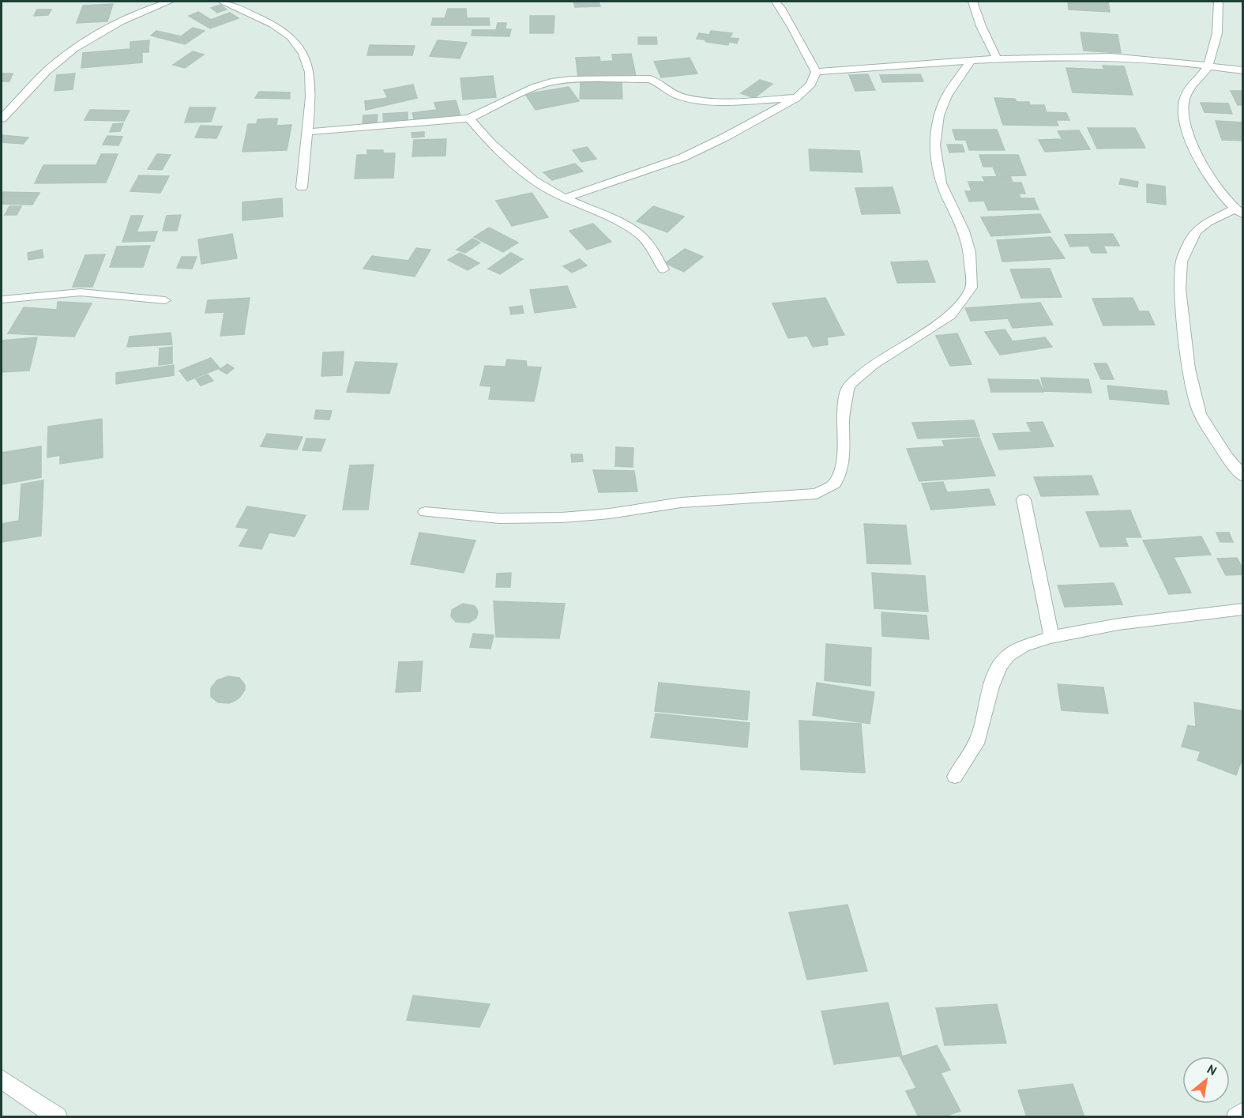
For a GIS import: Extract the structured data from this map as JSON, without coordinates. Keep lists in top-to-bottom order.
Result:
{
  "north": "top right"
}
